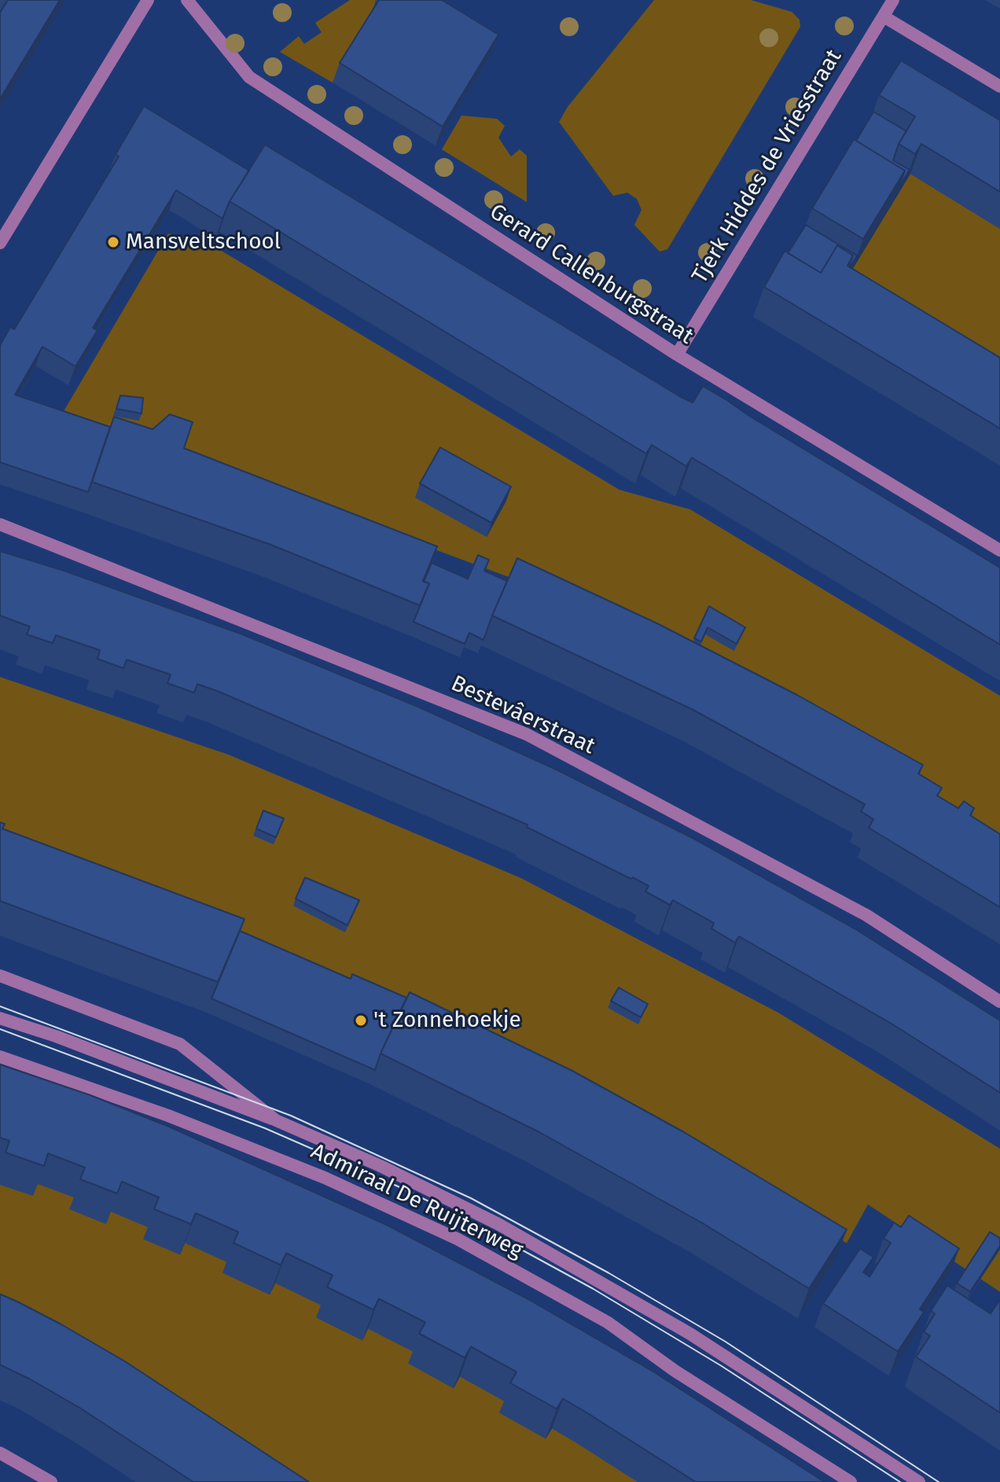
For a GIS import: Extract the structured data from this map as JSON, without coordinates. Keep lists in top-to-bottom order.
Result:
{
  "streets": {
    "street": [
      "Tjerk Hiddes de Vriesstraat",
      "Gerard Callenburgstraat",
      "Bestevâerstraat",
      "Admiraal De Ruijterweg"
    ]
  },
  "crossings": [
    ["Tjerk Hiddes de Vriesstraat", "Gerard Callenburgstraat"]
  ],
  "places": ["Mansveltschool", "'t Zonnehoekje"]
}
